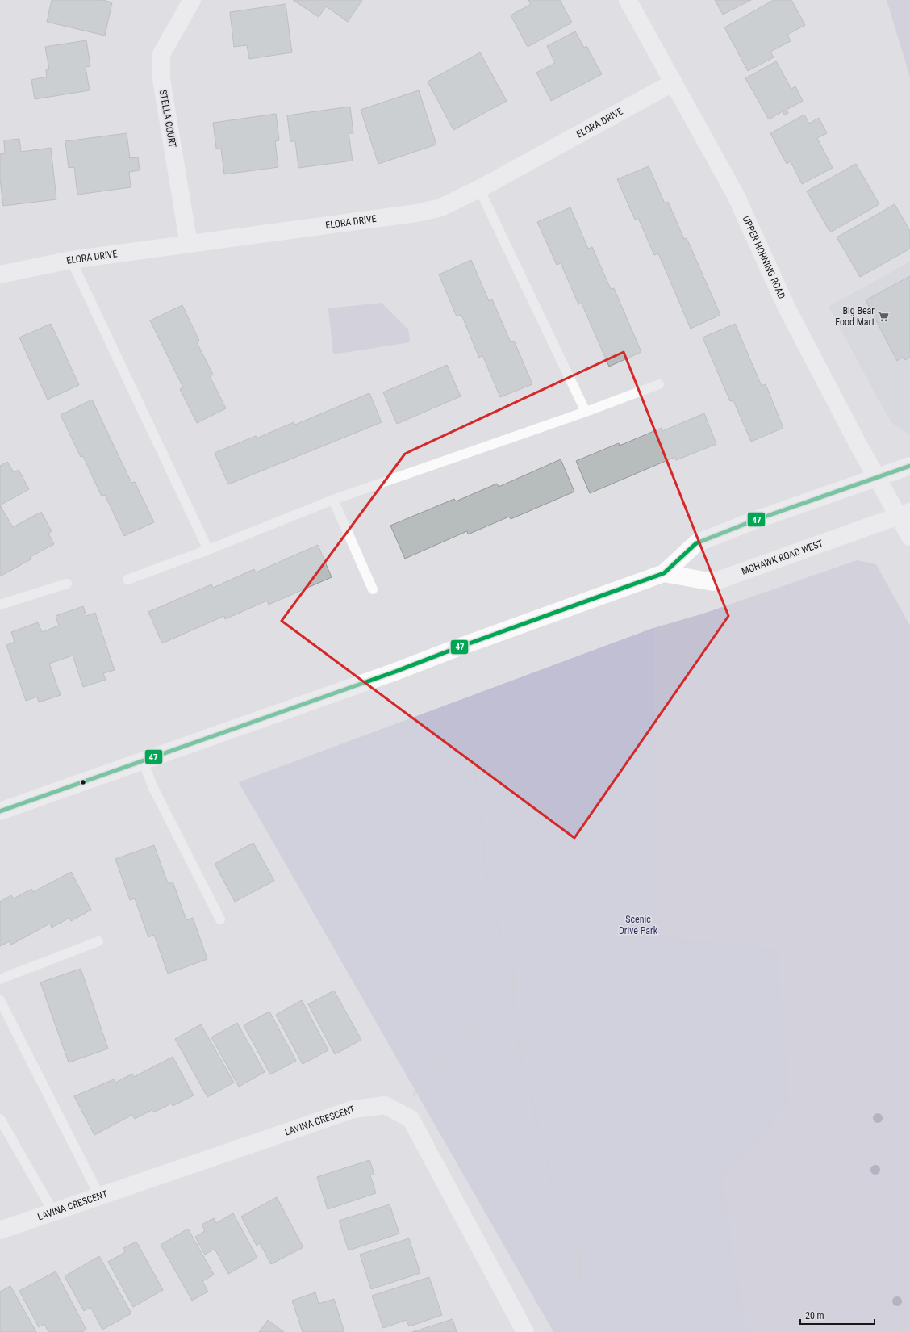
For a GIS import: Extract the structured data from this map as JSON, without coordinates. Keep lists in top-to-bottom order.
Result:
{
  "streets": {
    "street": [
      "STELLA COURT",
      "ELORA DRIVE",
      "UPPER HORNING ROAD",
      "MOHAWK ROAD WEST",
      "LAVINA CRESCENT"
    ]
  },
  "crossings": [
    ["STELLA COURT", "ELORA DRIVE"],
    ["ELORA DRIVE", "UPPER HORNING ROAD"],
    ["UPPER HORNING ROAD", "MOHAWK ROAD WEST"]
  ],
  "parks": ["Scenic Drive Park"],
  "places": {
    "supermarket": ["Big Bear Food Mart"]
  },
  "lines": ["transit line 47"],
  "scale_bar": "20 m"
}
